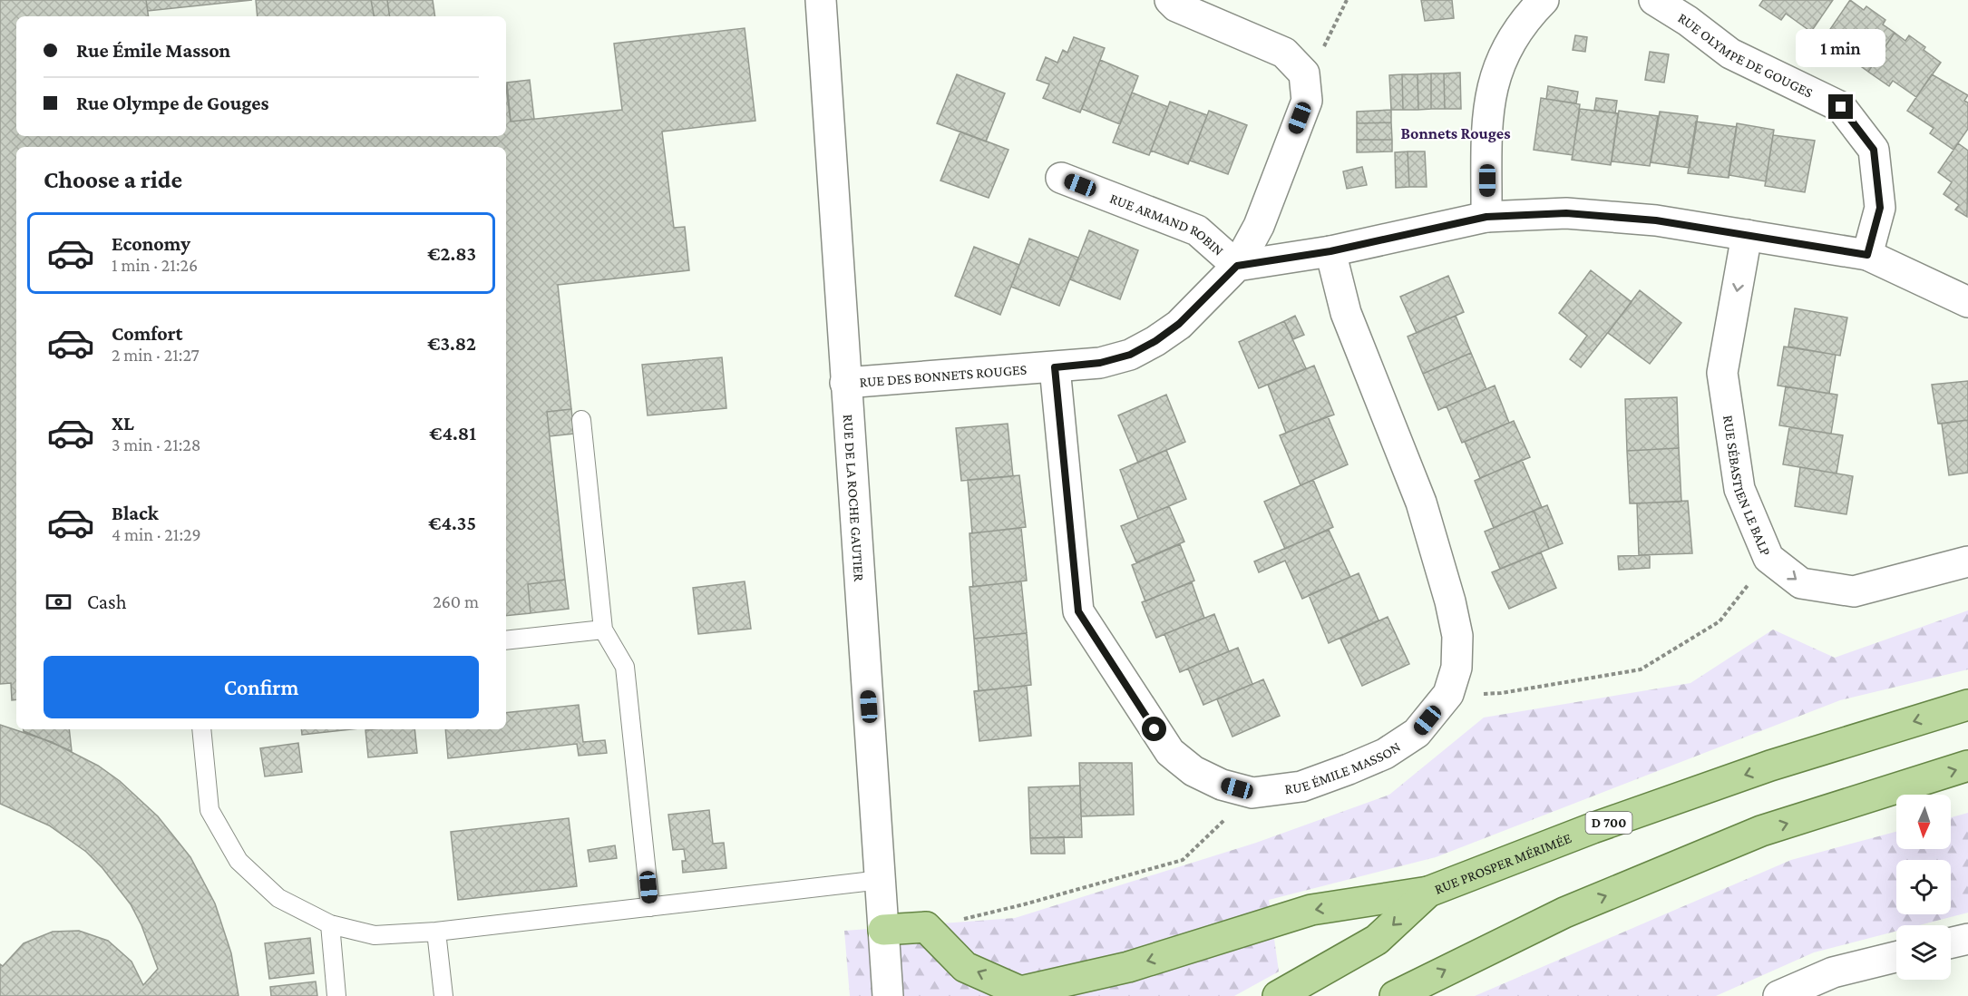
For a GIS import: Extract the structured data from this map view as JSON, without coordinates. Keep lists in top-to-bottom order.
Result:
{
  "streets": {
    "main road": ["D 700", "RUE PROSPER MÉRIMÉE"],
    "street": [
      "RUE OLYMPE DE GOUGES",
      "RUE ARMAND ROBIN",
      "RUE DES BONNETS ROUGES",
      "RUE SÉBASTIEN LE BALP",
      "RUE DE LA ROCHE GAUTIER",
      "RUE ÉMILE MASSON"
    ]
  },
  "crossings": [
    ["RUE ARMAND ROBIN", "RUE DES BONNETS ROUGES"],
    ["RUE DES BONNETS ROUGES", "RUE DE LA ROCHE GAUTIER"],
    ["RUE DES BONNETS ROUGES", "RUE ÉMILE MASSON"]
  ],
  "districts": ["Bonnets Rouges"],
  "north": "bottom",
  "page": {
    "banner": ["Rue Émile Masson", "Rue Olympe de Gouges"],
    "bubble": "1 min",
    "heading": "Choose a ride",
    "list": [
      {
        "name": "Economy",
        "note": "1 min · 21:26",
        "value": "€2.83"
      },
      {
        "name": "Comfort",
        "note": "2 min · 21:27",
        "value": "€3.82"
      },
      {
        "name": "XL",
        "note": "3 min · 21:28",
        "value": "€4.81"
      },
      {
        "name": "Black",
        "note": "4 min · 21:29",
        "value": "€4.35"
      }
    ],
    "pay": ["Cash", "260 m"],
    "buttons": "Confirm"
  }
}
